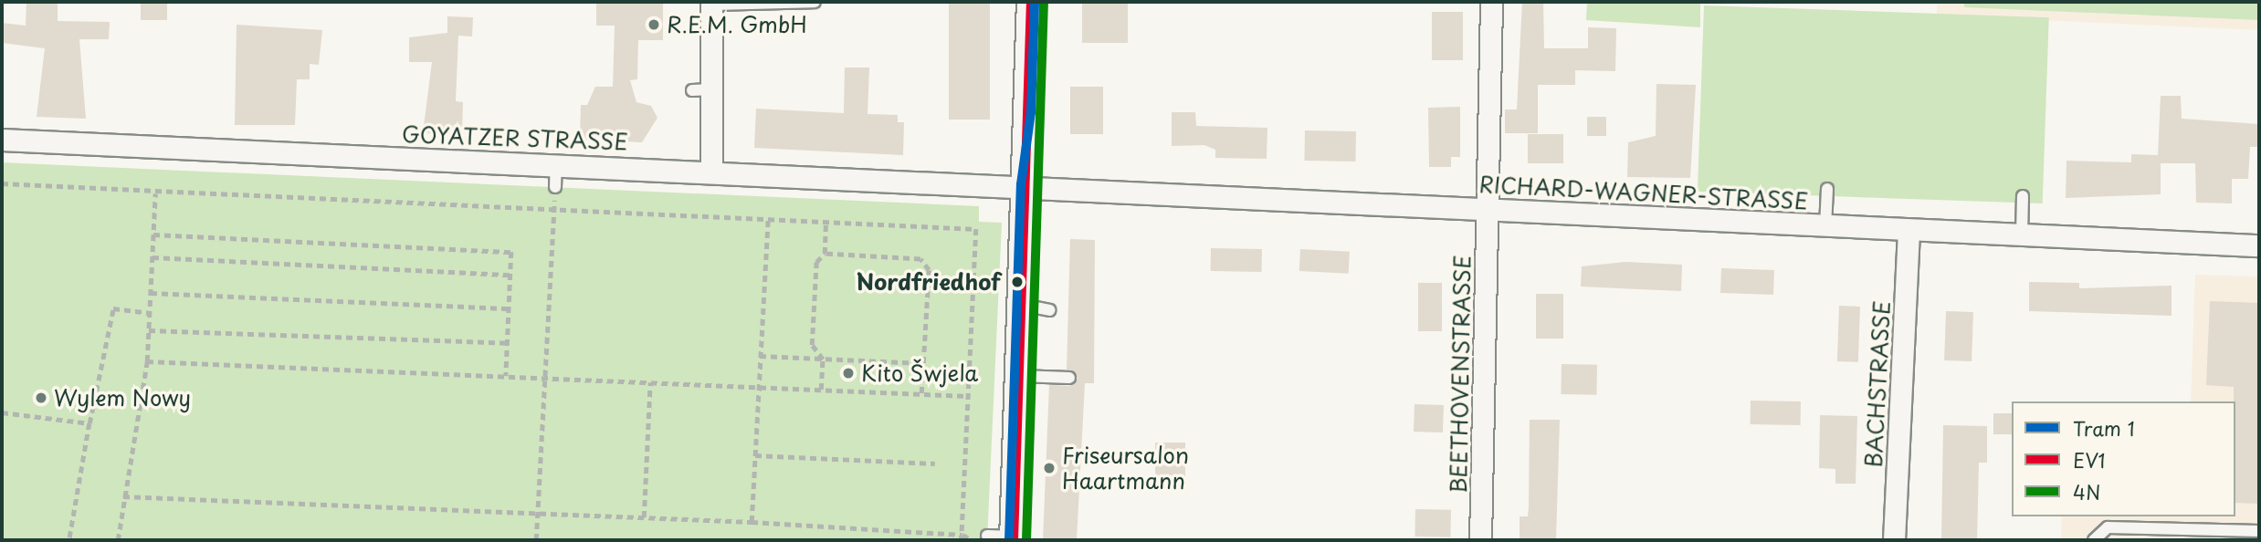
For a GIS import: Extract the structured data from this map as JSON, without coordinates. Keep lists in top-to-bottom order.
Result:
{
  "streets": {
    "street": [
      "GOYATZER STRASSE",
      "RICHARD-WAGNER-STRASSE",
      "BEETHOVENSTRASSE",
      "BACHSTRASSE"
    ]
  },
  "crossings": [
    ["GOYATZER STRASSE", "RICHARD-WAGNER-STRASSE"],
    ["RICHARD-WAGNER-STRASSE", "BEETHOVENSTRASSE"],
    ["RICHARD-WAGNER-STRASSE", "BACHSTRASSE"]
  ],
  "places": [
    "R.E.M. GmbH",
    "Nordfriedhof",
    "Kito Šwjela",
    "Wylem Nowy",
    "Friseursalon Haartmann"
  ],
  "lines": ["tram line 1", "transit line EV1", "transit line 4N"],
  "legend": ["Tram 1", "EV1", "4N"]
}
